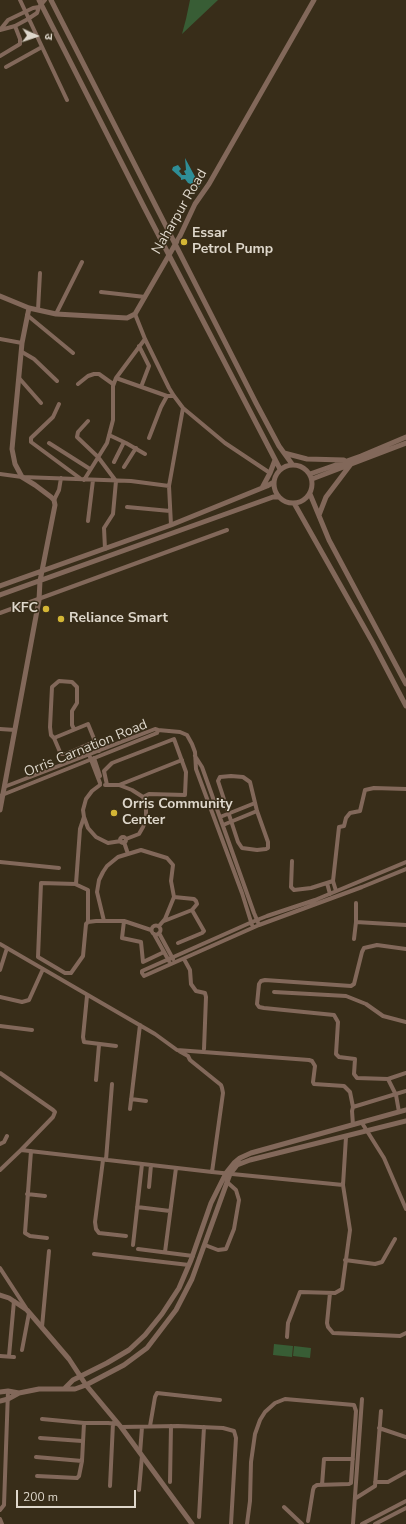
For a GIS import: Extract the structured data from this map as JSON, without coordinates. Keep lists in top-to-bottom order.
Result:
{
  "streets": {
    "street": ["Naharpur Road", "Orris Carnation Road"]
  },
  "places": [
    "Essar Petrol Pump",
    "KFC",
    "Reliance Smart",
    "Orris Community Center"
  ],
  "scale_bar": "200 m",
  "north": "right"
}
